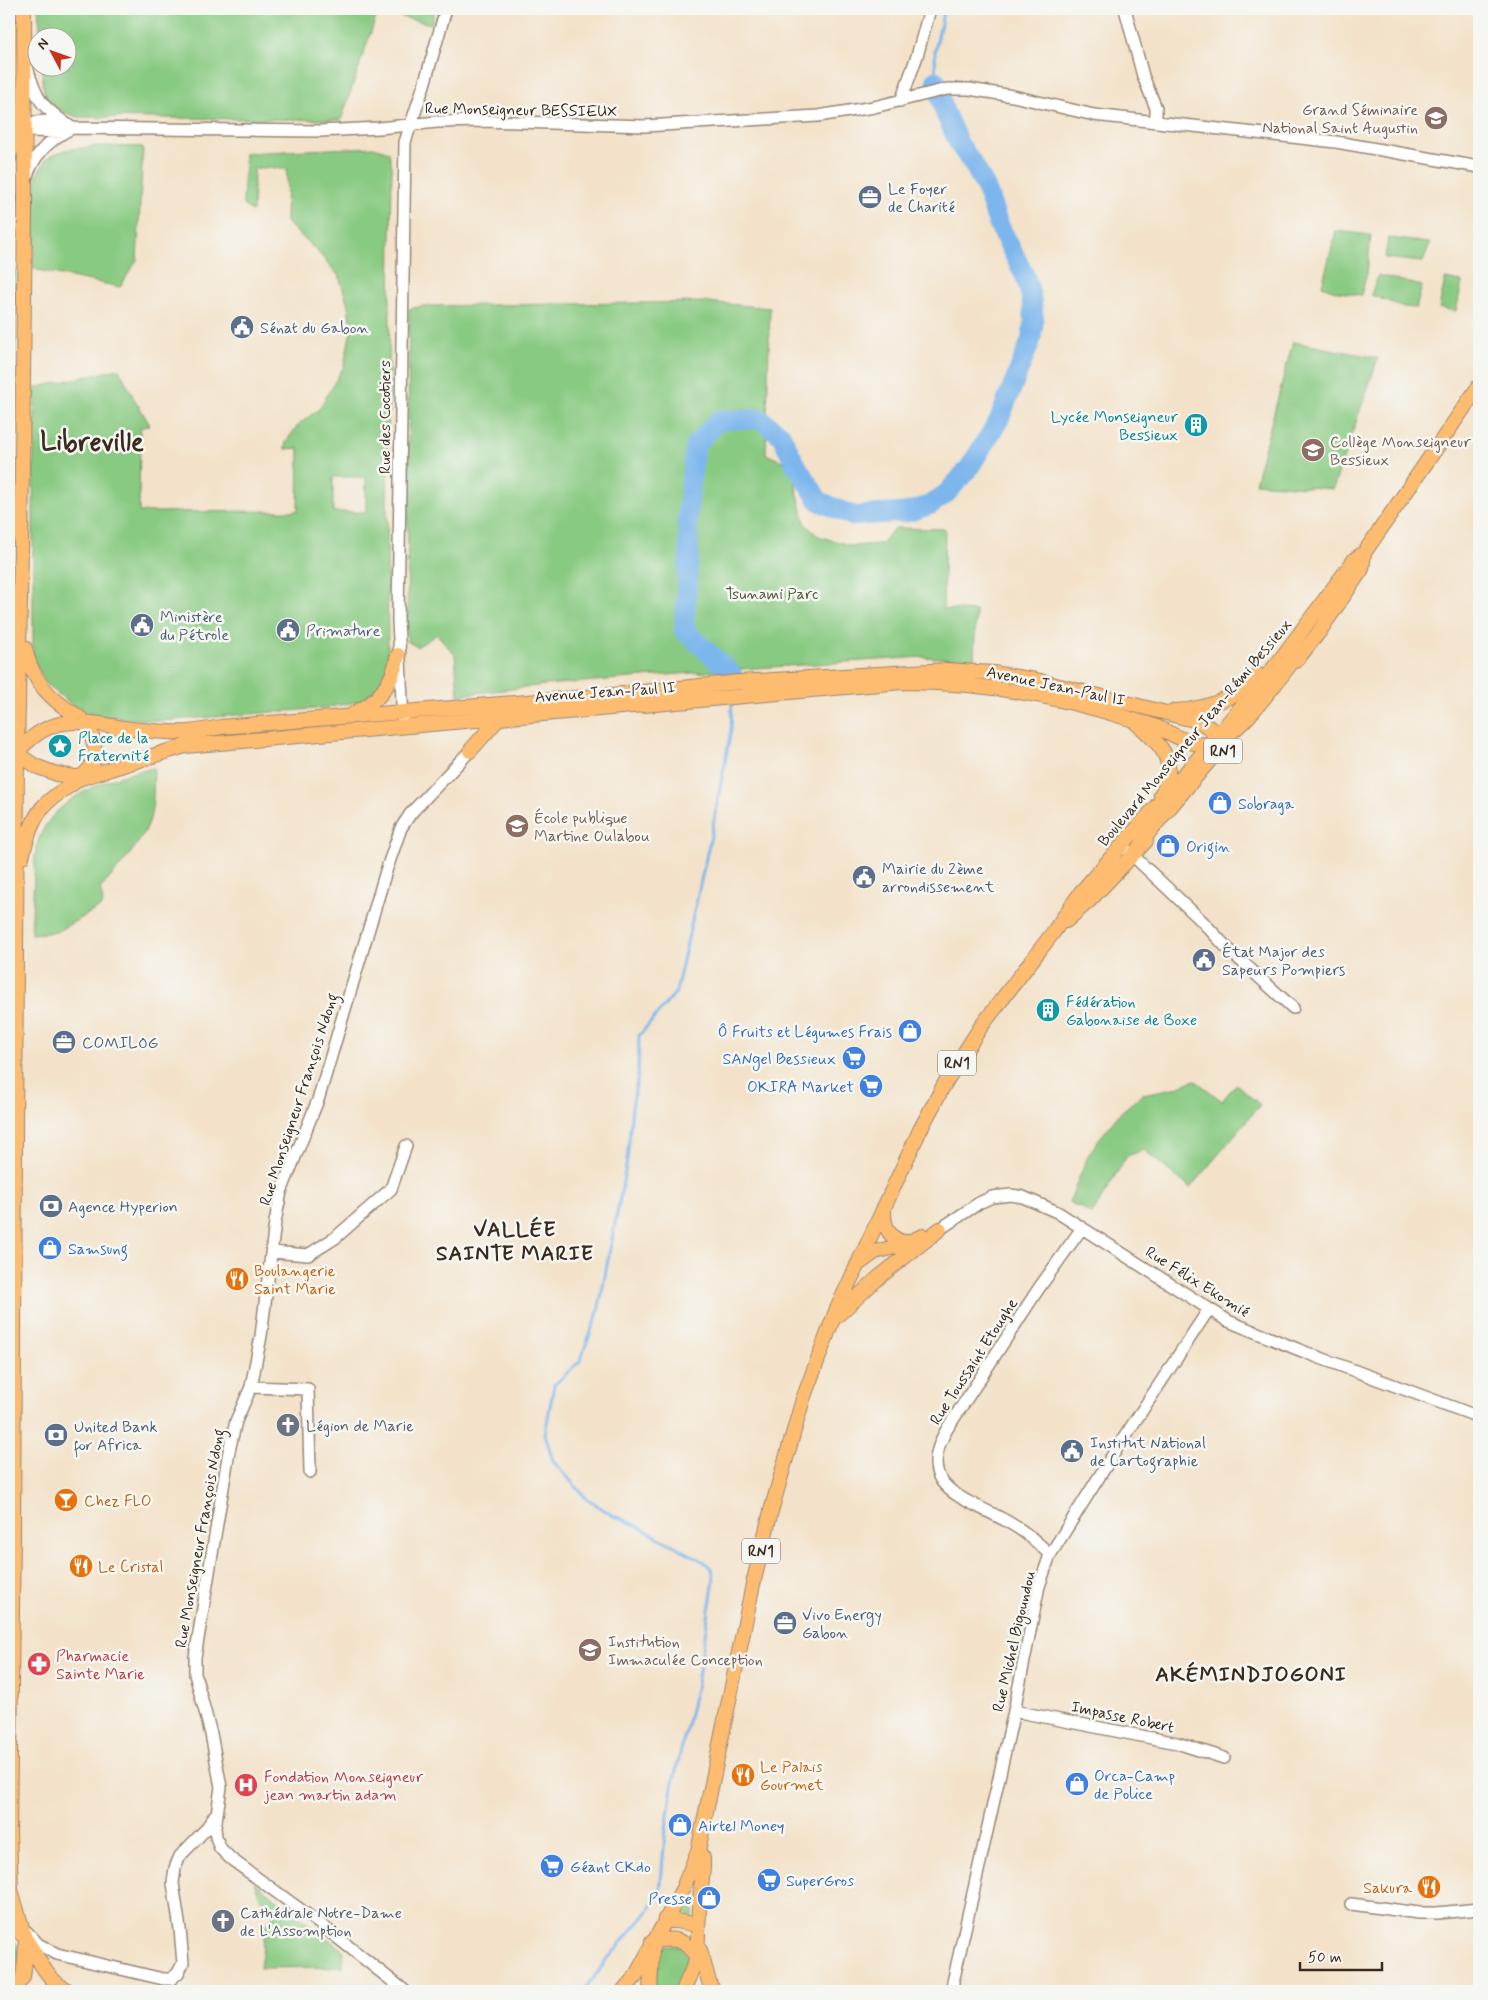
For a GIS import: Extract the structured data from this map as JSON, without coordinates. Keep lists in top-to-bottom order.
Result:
{
  "streets": {
    "main road": ["Avenue Jean-Paul II", "Boulevard Monseigneur Jean-Rémi Bessieux", "RN1"],
    "street": [
      "Rue Monseigneur BESSIEUX",
      "Rue des Cocotiers",
      "Rue Monseigneur François Ndong",
      "Rue Félix Ekomié",
      "Rue Toussaint Etoughe",
      "Rue Michel Bigoundou",
      "Impasse Robert"
    ]
  },
  "crossings": [
    ["Rue Monseigneur BESSIEUX", "Rue des Cocotiers"],
    ["Rue des Cocotiers", "Avenue Jean-Paul II"],
    ["Avenue Jean-Paul II", "Boulevard Monseigneur Jean-Rémi Bessieux"],
    ["Boulevard Monseigneur Jean-Rémi Bessieux", "RN1"],
    ["Rue Félix Ekomié", "Rue Toussaint Etoughe"],
    ["Rue Félix Ekomié", "Rue Michel Bigoundou"],
    ["Rue Toussaint Etoughe", "Rue Michel Bigoundou"],
    ["Rue Michel Bigoundou", "Impasse Robert"]
  ],
  "districts": ["Libreville", "VALLÉE SAINTE MARIE", "AKÉMINDJOGONI"],
  "parks": ["Tsunami Parc"],
  "places": {
    "school or university": [
      "Grand Séminaire National Saint Augustin",
      "Collège Monseigneur Bessieux",
      "École publique Martine Oulabou",
      "Institution Immaculée Conception"
    ],
    "office": ["Le Foyer de Charité", "COMILOG", "Vivo Energy Gabon"],
    "public building": [
      "Sénat du Gabon",
      "Ministère du Pétrole",
      "Primature",
      "Mairie du 2ème arrondissement",
      "État Major des Sapeurs Pompiers",
      "Institut National de Cartographie"
    ],
    "building": ["Lycée Monseigneur Bessieux", "Fédération Gabonaise de Boxe"],
    "place": ["Place de la Fraternité"],
    "shop": [
      "Sobraga",
      "Origin",
      "Ô Fruits et Légumes Frais",
      "Samsung",
      "Orca-Camp de Police",
      "Airtel Money",
      "Presse"
    ],
    "supermarket": [
      "SANgel Bessieux",
      "OKIRA Market",
      "Géant CKdo",
      "SuperGros"
    ],
    "bank": ["Agence Hyperion", "United Bank for Africa"],
    "restaurant": [
      "Boulangerie Saint Marie",
      "Le Cristal",
      "Le Palais Gourmet",
      "Sakura"
    ],
    "church": ["Légion de Marie", "Cathédrale Notre-Dame de L'Assomption"],
    "bar": ["Chez FLO"],
    "pharmacy": ["Pharmacie Sainte Marie"],
    "hospital": ["Fondation Monseigneur jean martin adam"]
  },
  "scale_bar": "50 m",
  "north": "top left"
}
